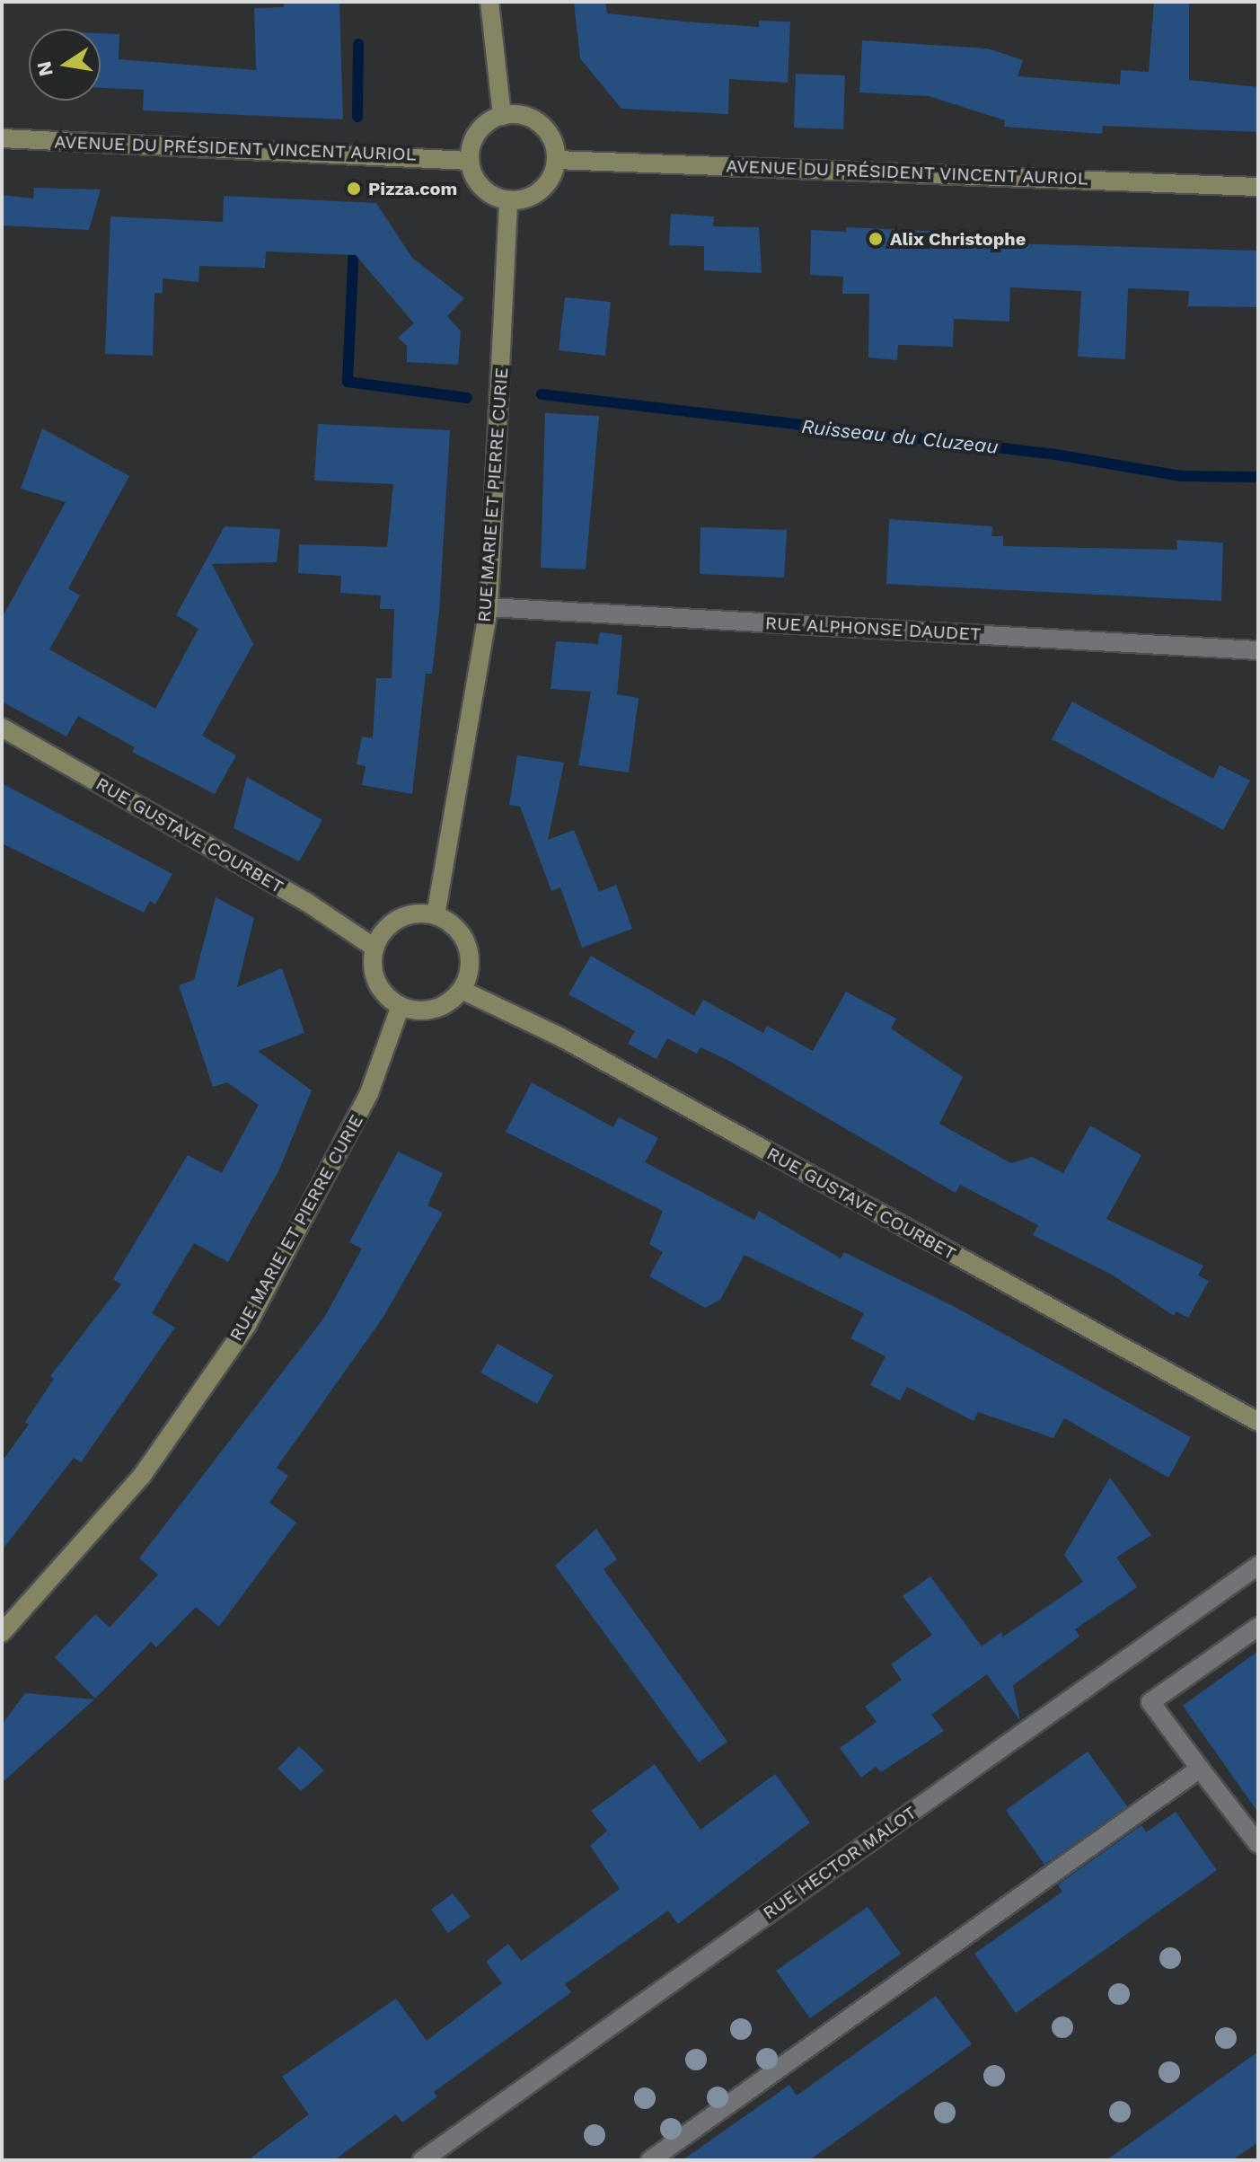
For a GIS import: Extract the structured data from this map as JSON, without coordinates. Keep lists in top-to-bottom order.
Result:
{
  "streets": {
    "street": [
      "AVENUE DU PRÉSIDENT VINCENT AURIOL",
      "RUE MARIE ET PIERRE CURIE",
      "RUE ALPHONSE DAUDET",
      "RUE GUSTAVE COURBET",
      "RUE HECTOR MALOT"
    ]
  },
  "crossings": [
    ["AVENUE DU PRÉSIDENT VINCENT AURIOL", "RUE MARIE ET PIERRE CURIE"],
    ["RUE MARIE ET PIERRE CURIE", "RUE ALPHONSE DAUDET"],
    ["RUE MARIE ET PIERRE CURIE", "RUE GUSTAVE COURBET"]
  ],
  "water": ["Ruisseau du Cluzeau"],
  "places": ["Pizza.com", "Alix Christophe"],
  "north": "left"
}
